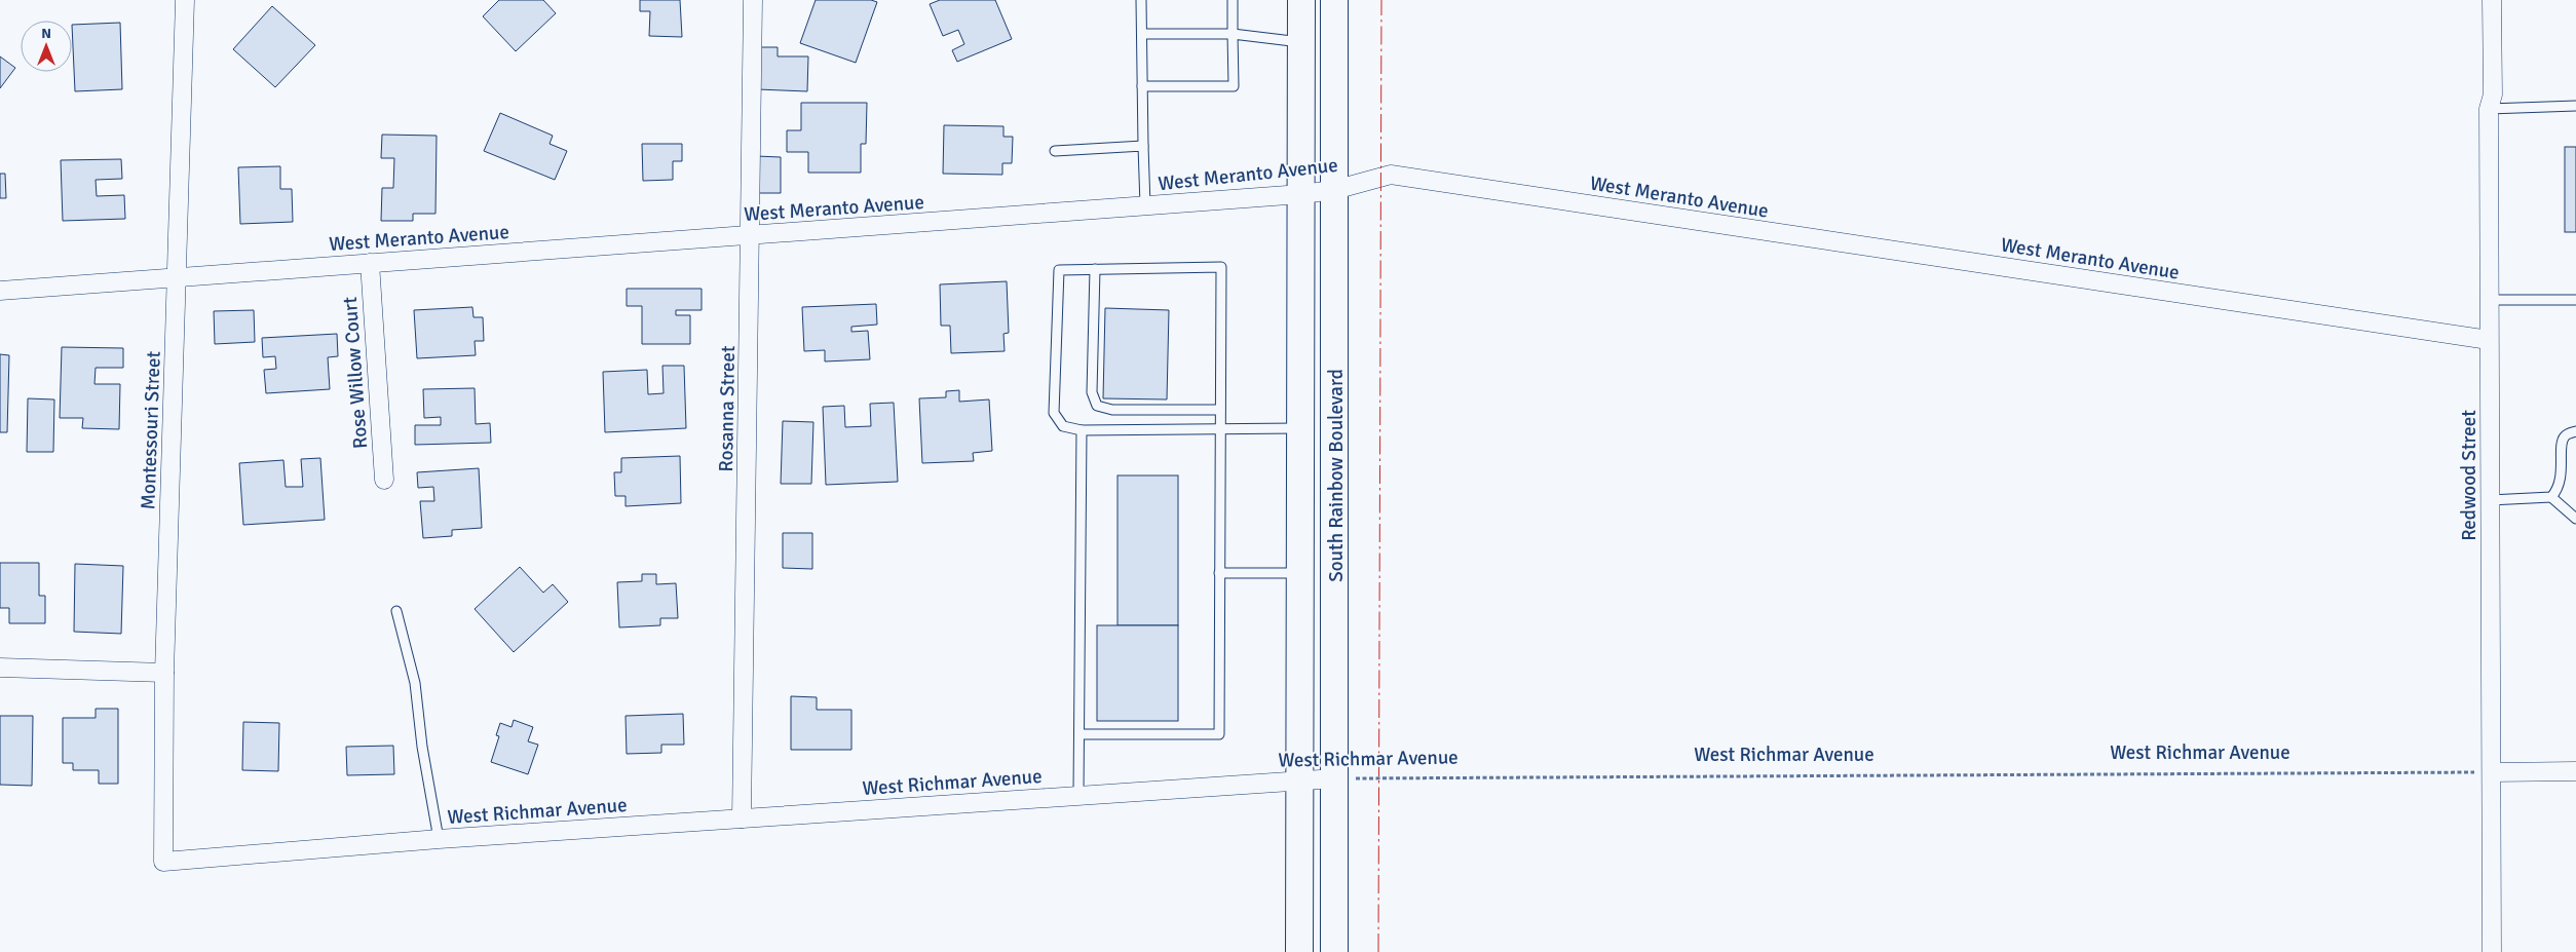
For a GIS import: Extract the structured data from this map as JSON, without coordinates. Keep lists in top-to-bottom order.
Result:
{
  "streets": {
    "main road": ["South Rainbow Boulevard"],
    "street": [
      "West Meranto Avenue",
      "Rose Willow Court",
      "Rosanna Street",
      "Montessouri Street",
      "Redwood Street",
      "West Richmar Avenue"
    ]
  },
  "crossings": [
    ["West Meranto Avenue", "Rose Willow Court"],
    ["West Meranto Avenue", "Rosanna Street"],
    ["West Meranto Avenue", "Montessouri Street"],
    ["West Meranto Avenue", "South Rainbow Boulevard"],
    ["West Meranto Avenue", "Redwood Street"],
    ["Rosanna Street", "West Richmar Avenue"],
    ["Montessouri Street", "West Richmar Avenue"],
    ["South Rainbow Boulevard", "West Richmar Avenue"],
    ["Redwood Street", "West Richmar Avenue"]
  ],
  "north": "top"
}
